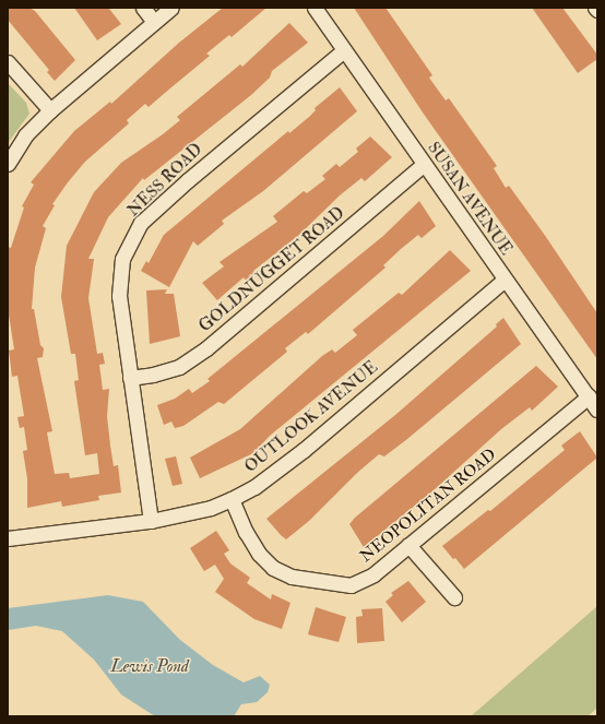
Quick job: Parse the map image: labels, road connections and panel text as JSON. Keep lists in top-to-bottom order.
{
  "streets": {
    "street": [
      "NESS ROAD",
      "SUSAN AVENUE",
      "GOLDNUGGET ROAD",
      "OUTLOOK AVENUE",
      "NEOPOLITAN ROAD"
    ]
  },
  "crossings": [
    ["NESS ROAD", "SUSAN AVENUE"],
    ["NESS ROAD", "GOLDNUGGET ROAD"],
    ["NESS ROAD", "OUTLOOK AVENUE"],
    ["SUSAN AVENUE", "GOLDNUGGET ROAD"],
    ["SUSAN AVENUE", "OUTLOOK AVENUE"],
    ["SUSAN AVENUE", "NEOPOLITAN ROAD"],
    ["OUTLOOK AVENUE", "NEOPOLITAN ROAD"]
  ],
  "water": ["Lewis Pond"]
}
